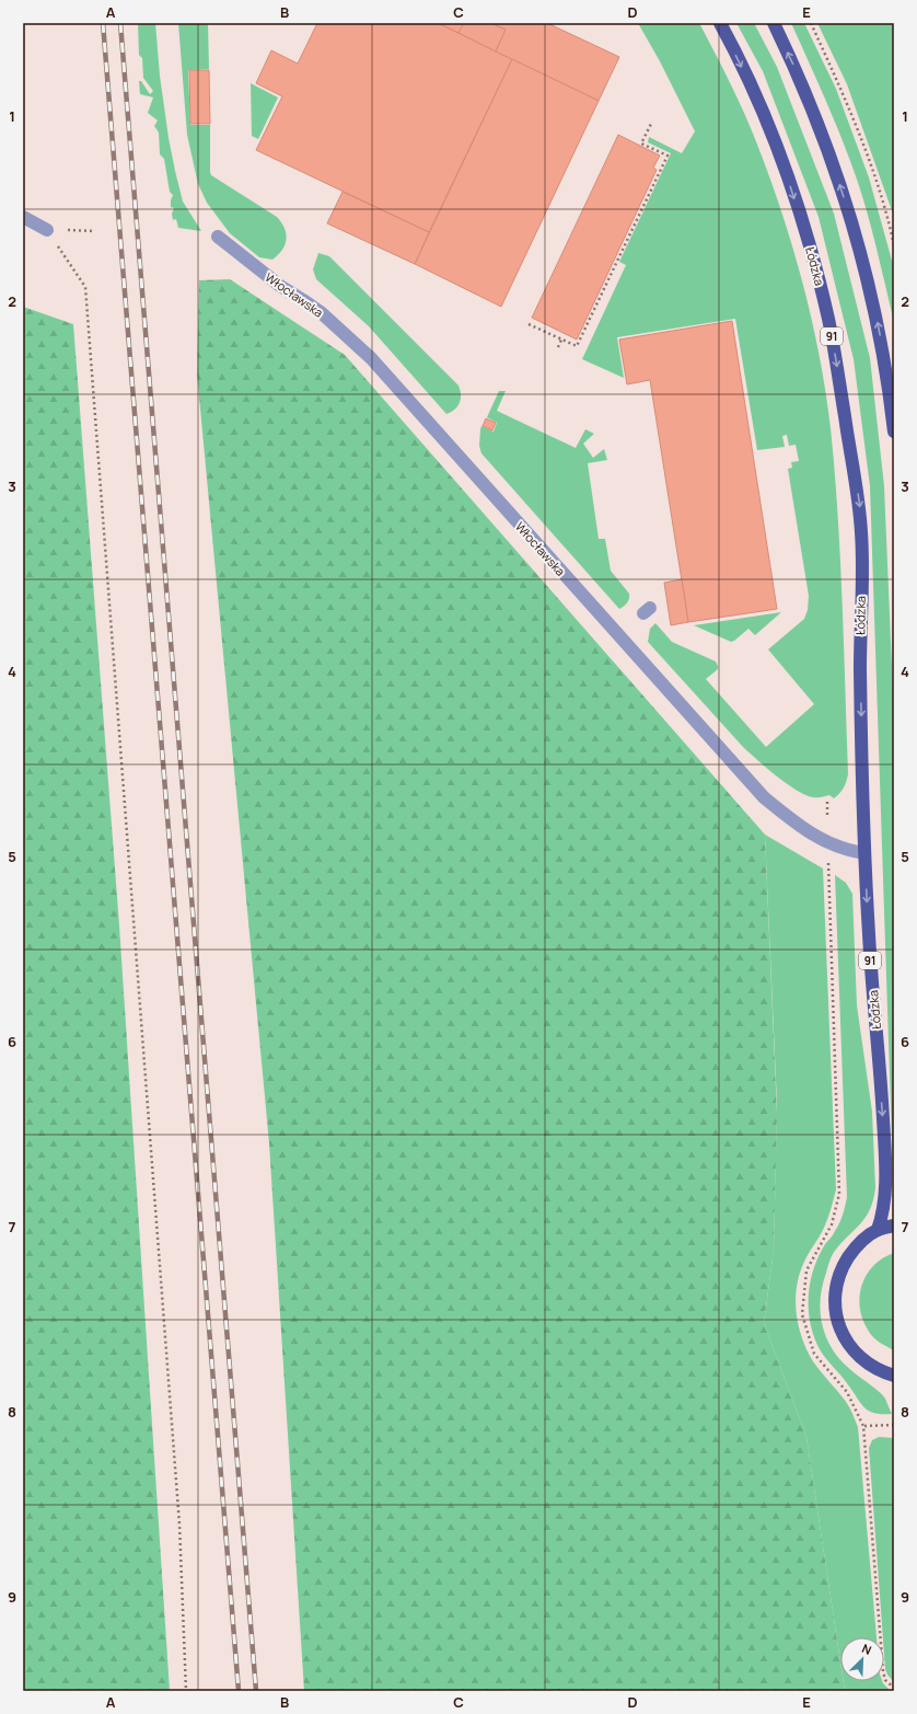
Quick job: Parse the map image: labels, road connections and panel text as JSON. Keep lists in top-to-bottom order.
{
  "streets": {
    "main road": ["Łódzka", "91"],
    "street": ["Włocławska"]
  },
  "crossings": [
    ["Łódzka", "Włocławska"]
  ],
  "north": "top right",
  "grid": {
    "columns": [
      "A",
      "B",
      "C",
      "D",
      "E"
    ],
    "rows": [
      "1",
      "2",
      "3",
      "4",
      "5",
      "6",
      "7",
      "8",
      "9"
    ]
  }
}
